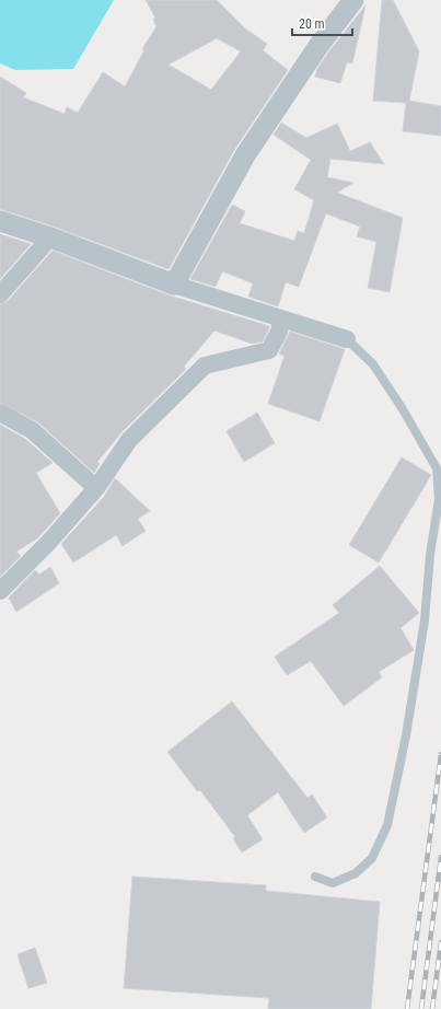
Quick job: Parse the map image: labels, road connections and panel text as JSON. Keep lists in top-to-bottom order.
{
  "scale_bar": "20 m"
}
